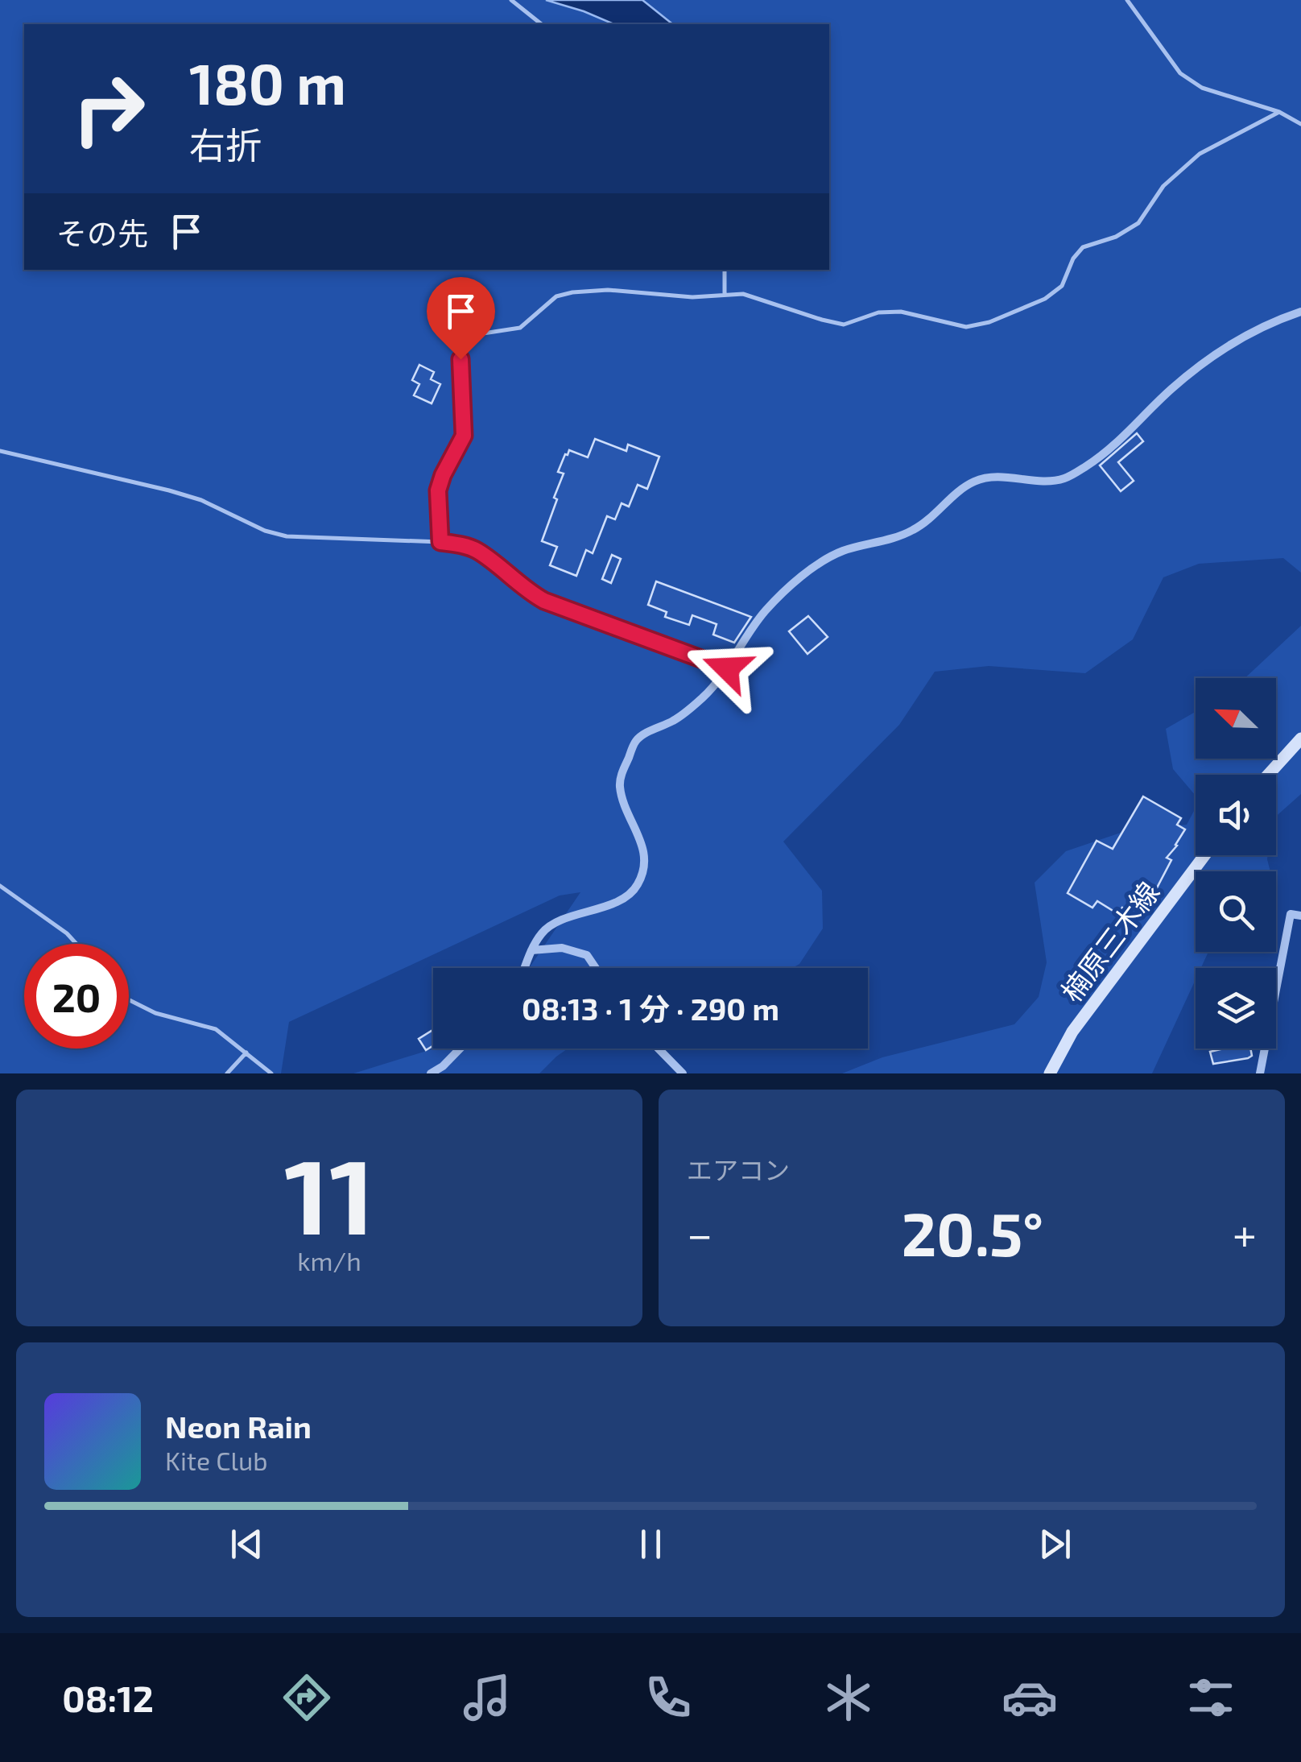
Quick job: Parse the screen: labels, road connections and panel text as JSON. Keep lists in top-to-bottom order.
{
  "streets": {
    "main road": ["楠原三木線"]
  },
  "north": "top left",
  "page": {
    "turn": ["180 m", "右折"],
    "then": "その先",
    "limit": "20",
    "trip": "08:13 · 1 分 · 290 m",
    "tile": [
      ["11", "km/h"],
      "エアコン"
    ],
    "heat": ["−", "20.5°", "+"],
    "song": ["Neon Rain", "Kite Club"],
    "tabs": "08:12"
  }
}
